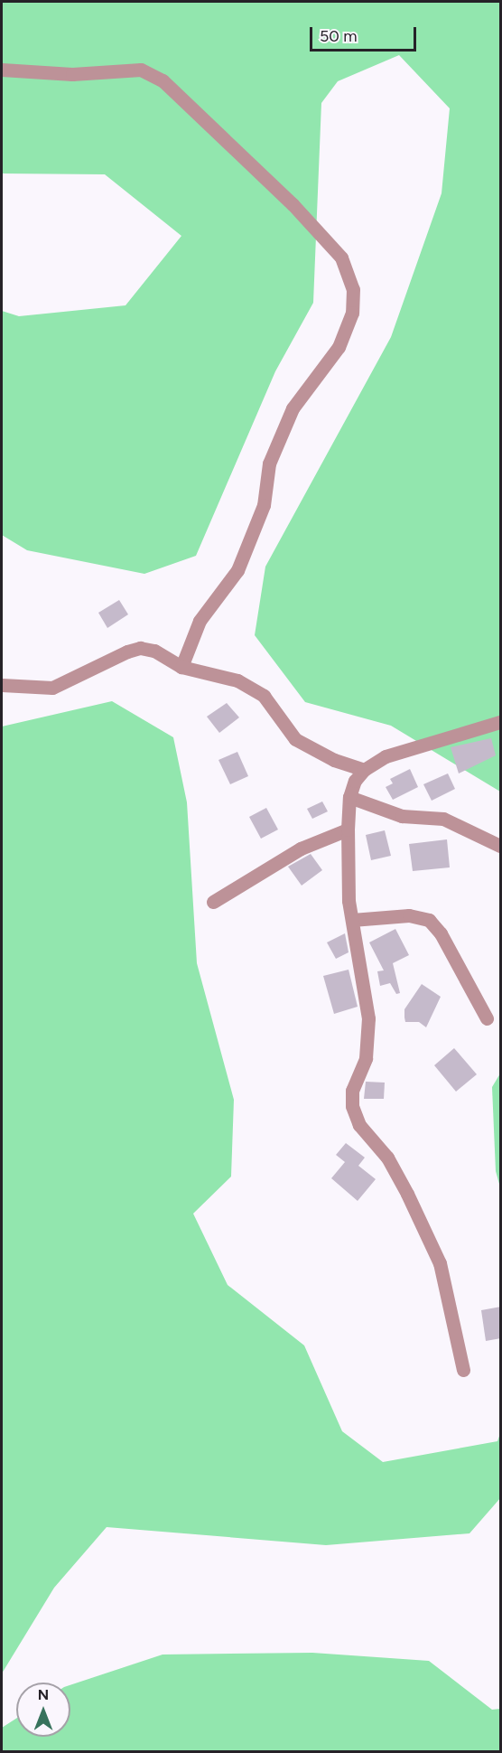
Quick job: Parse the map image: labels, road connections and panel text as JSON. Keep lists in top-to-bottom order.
{
  "scale_bar": "50 m",
  "north": "top"
}
